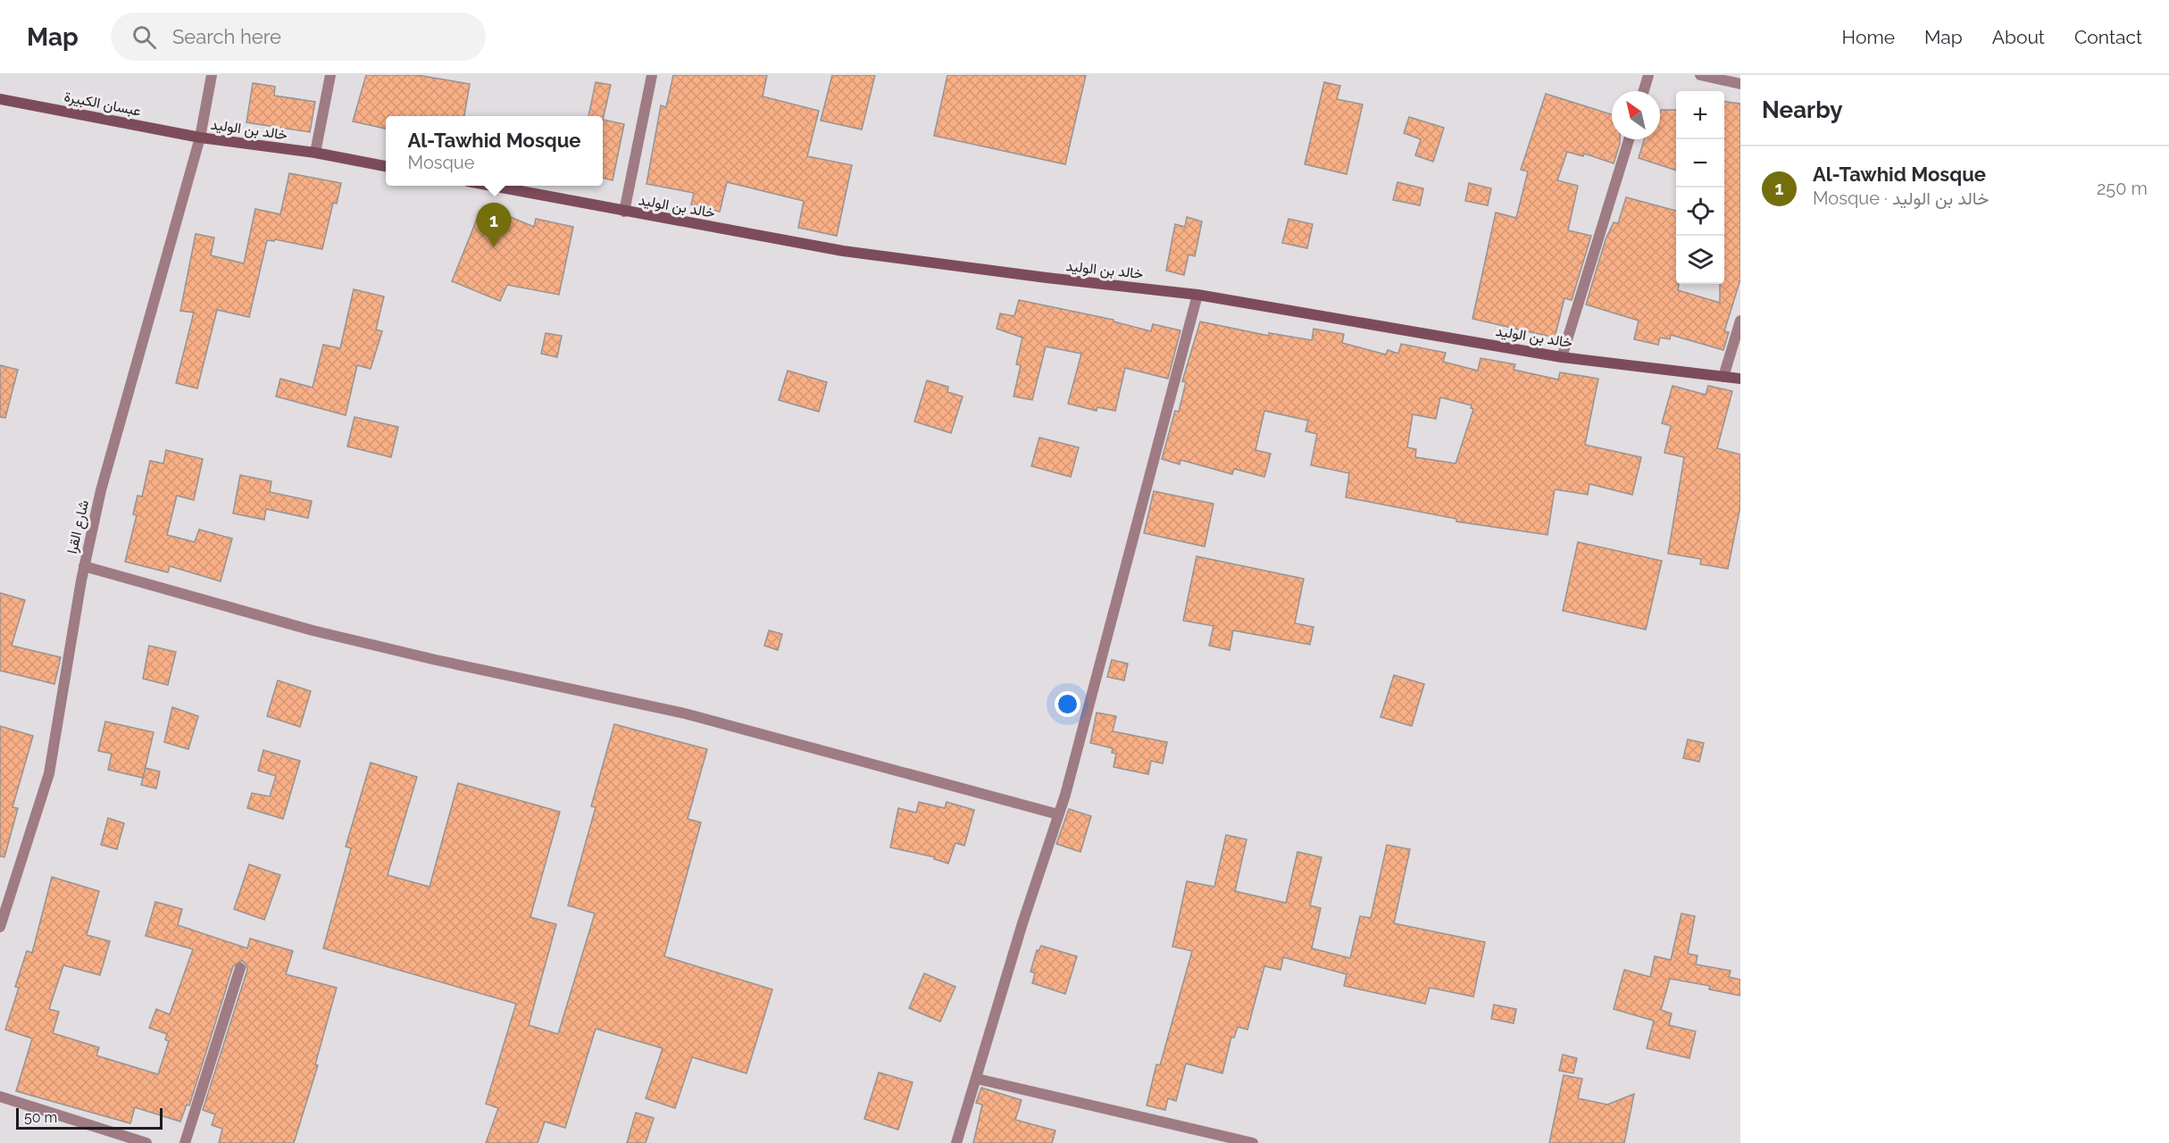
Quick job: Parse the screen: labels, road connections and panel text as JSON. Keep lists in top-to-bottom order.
{
  "streets": {
    "main road": ["عبسان الكبيرة", "خالد بن الوليد"],
    "street": ["شارع القرا"]
  },
  "crossings": [
    ["عبسان الكبيرة", "خالد بن الوليد"],
    ["عبسان الكبيرة", "شارع القرا"],
    ["خالد بن الوليد", "شارع القرا"]
  ],
  "scale_bar": "50 m",
  "north": "top left",
  "page": {
    "header": "Map",
    "search": "Search here",
    "nav": [
      "Home",
      "Map",
      "About",
      "Contact"
    ],
    "heading": "Nearby",
    "map_buttons": ["+", "−"],
    "popup": ["Al-Tawhid Mosque", "Mosque"],
    "list": [
      {
        "mark": "1",
        "name": "Al-Tawhid Mosque",
        "note": "Mosque · خالد بن الوليد",
        "value": "250 m"
      }
    ],
    "pins": "1",
    "scale": "50 m"
  }
}
